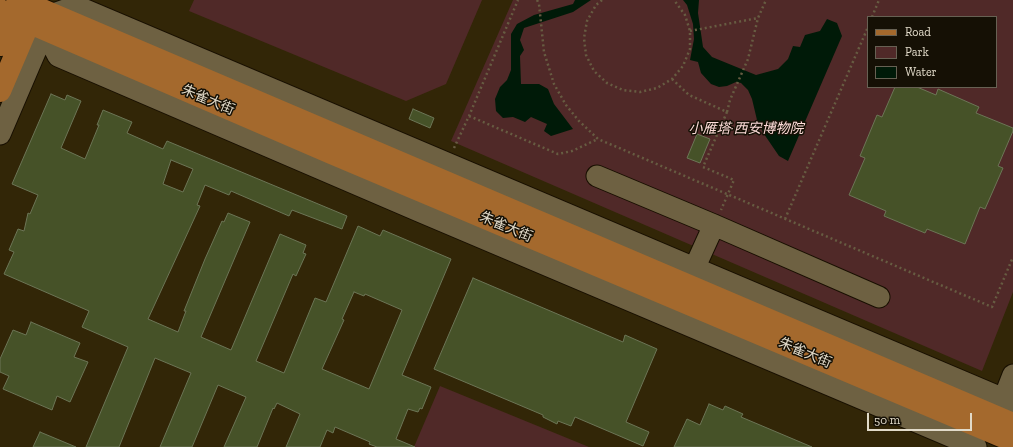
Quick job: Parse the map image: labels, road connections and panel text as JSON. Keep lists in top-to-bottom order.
{
  "streets": {
    "main road": ["朱雀大街"]
  },
  "parks": ["小雁塔·西安博物院"],
  "legend": ["Road", "Park", "Water"],
  "scale_bar": "50 m"
}
